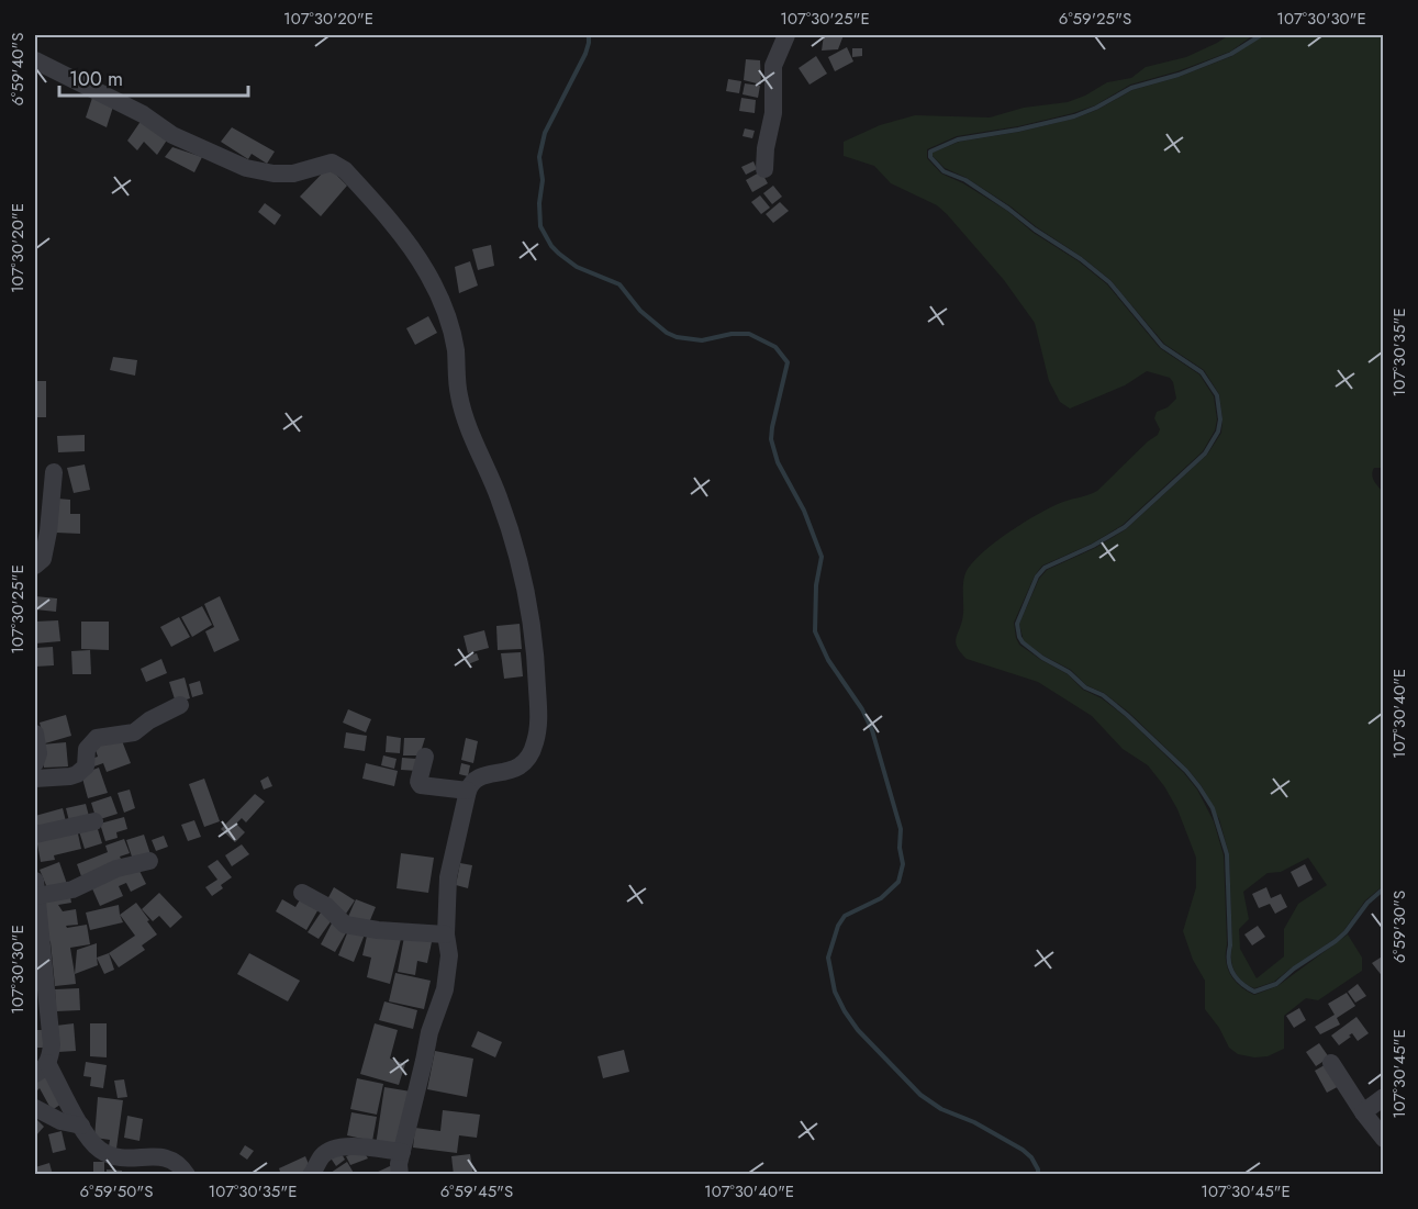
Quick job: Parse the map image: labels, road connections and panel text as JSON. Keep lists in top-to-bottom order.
{
  "scale_bar": "100 m",
  "coordinates": [
    "107°30'20\"E",
    "107°30'25\"E",
    "6°59'25\"S",
    "107°30'30\"E",
    "6°59'40\"S",
    "107°30'35\"E",
    "107°30'40\"E",
    "6°59'30\"S",
    "107°30'45\"E",
    "6°59'50\"S",
    "6°59'45\"S"
  ]
}
